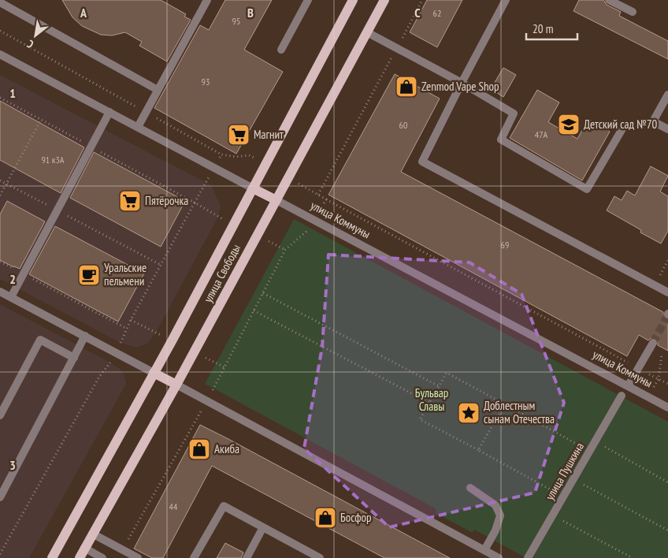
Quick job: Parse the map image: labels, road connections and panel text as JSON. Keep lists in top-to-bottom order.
{
  "streets": {
    "main road": ["улица Коммуны", "улица Свободы"],
    "street": ["улица Пушкина"]
  },
  "crossings": [
    ["улица Коммуны", "улица Свободы"]
  ],
  "parks": ["Бульвар Славы"],
  "places": {
    "shop": ["Zenmod Vape Shop", "Акиба", "Босфор"],
    "school or university": ["Детский сад №70"],
    "supermarket": ["Магнит", "Пятёрочка"],
    "cafe": ["Уральские пельмени"],
    "place": ["Доблестным сынам Отечества"]
  },
  "house_numbers": [
    "62",
    "95",
    "93",
    "60",
    "47А",
    "91 к3А",
    "69",
    "44"
  ],
  "scale_bar": "20 m",
  "north": "bottom left",
  "grid": {
    "columns": ["A", "B", "C"],
    "rows": ["1", "2", "3"]
  }
}
